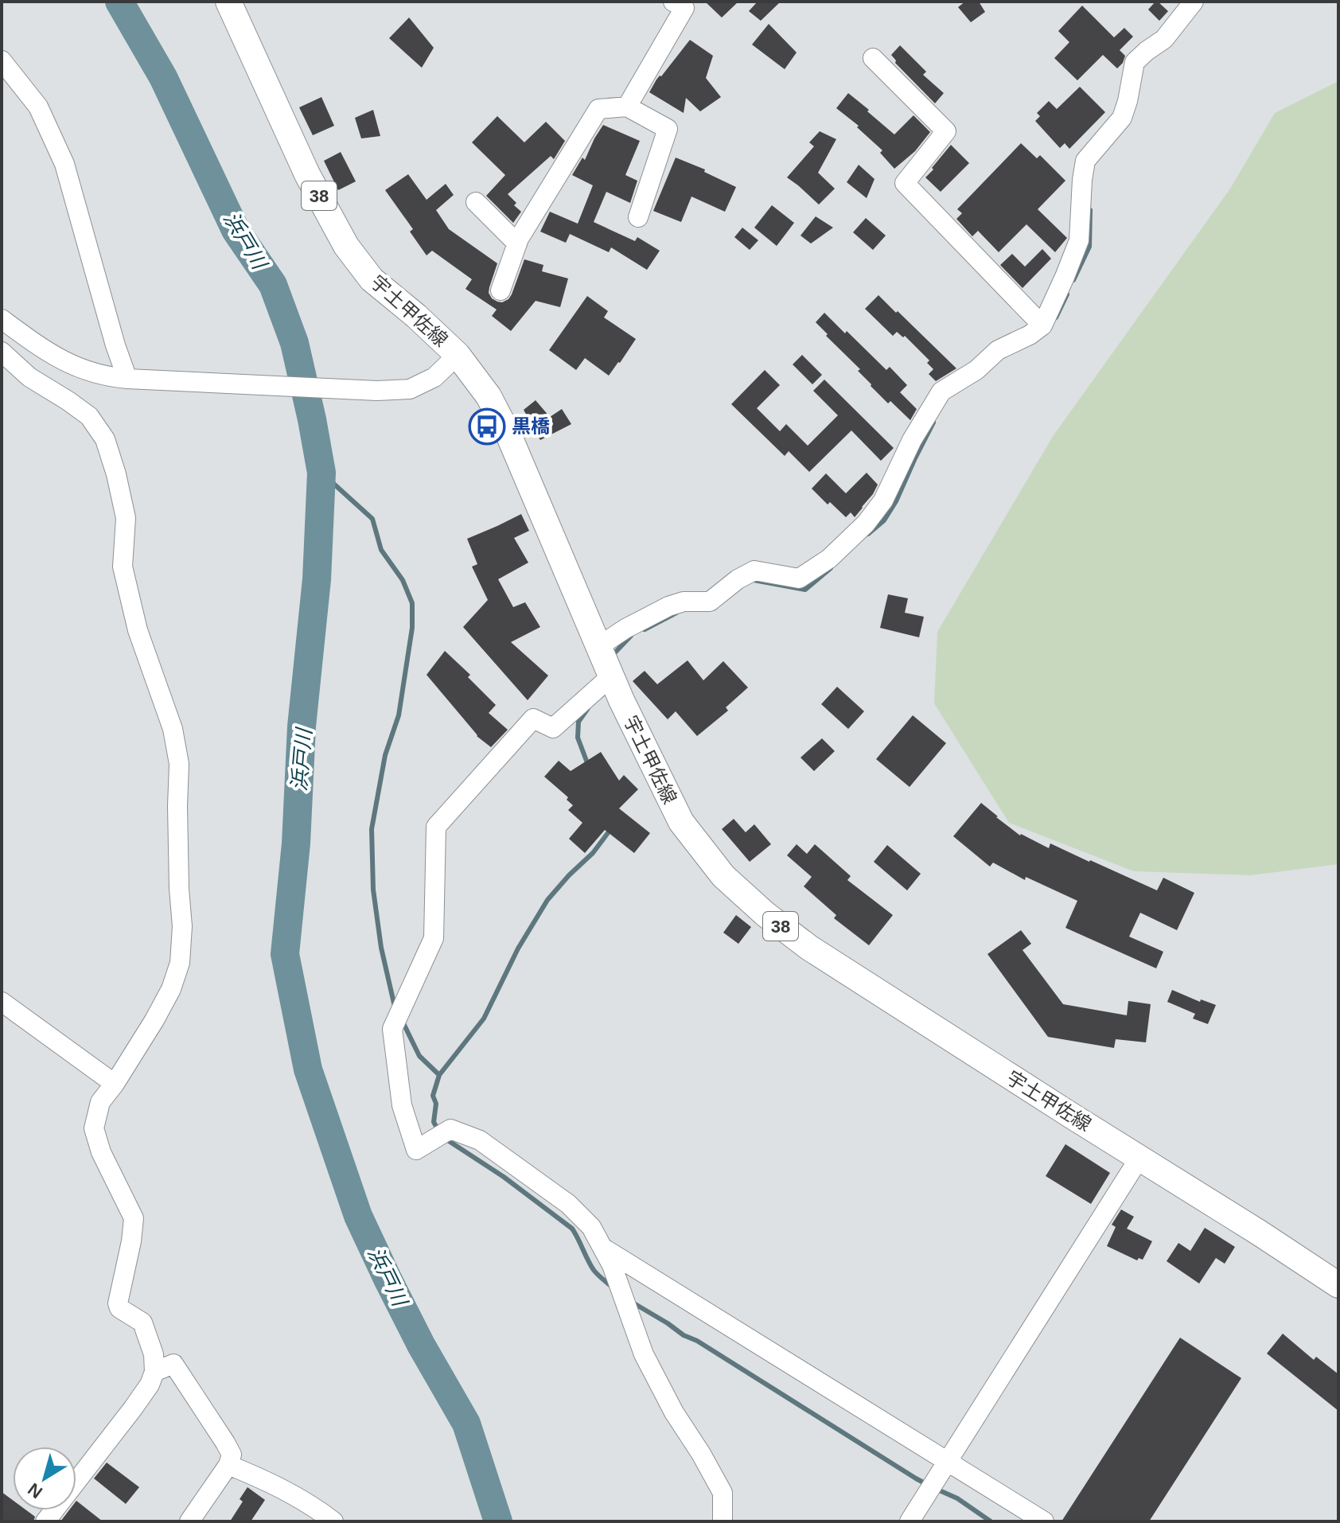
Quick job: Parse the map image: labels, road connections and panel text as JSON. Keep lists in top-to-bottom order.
{
  "streets": {
    "main road": ["38", "宇土甲佐線"]
  },
  "water": ["浜戸川"],
  "places": {
    "bus stop": ["黒橋"]
  },
  "north": "bottom left"
}
